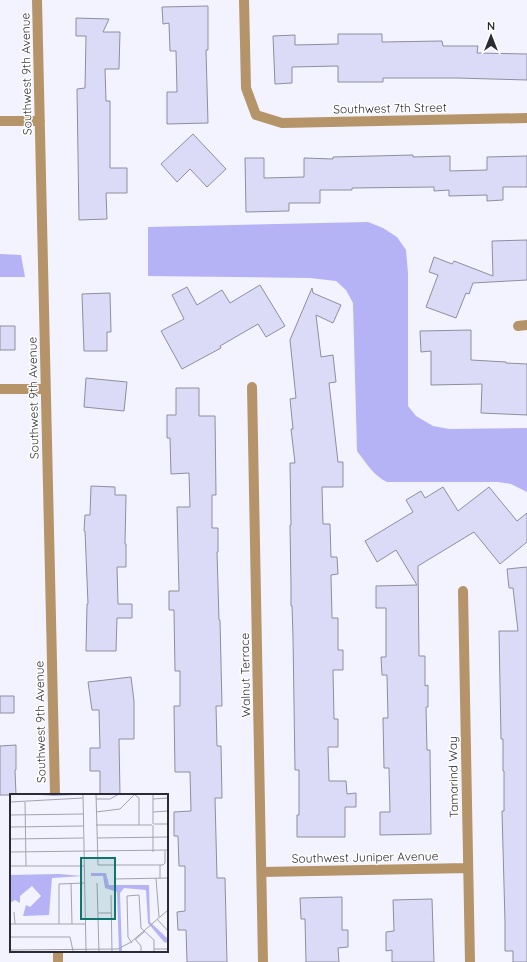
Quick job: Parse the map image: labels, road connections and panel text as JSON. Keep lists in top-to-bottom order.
{
  "streets": {
    "street": [
      "Southwest 9th Avenue",
      "Southwest 7th Street",
      "Walnut Terrace",
      "Tamarind Way",
      "Southwest Juniper Avenue"
    ]
  },
  "crossings": [
    ["Walnut Terrace", "Southwest Juniper Avenue"],
    ["Tamarind Way", "Southwest Juniper Avenue"]
  ],
  "north": "top"
}
